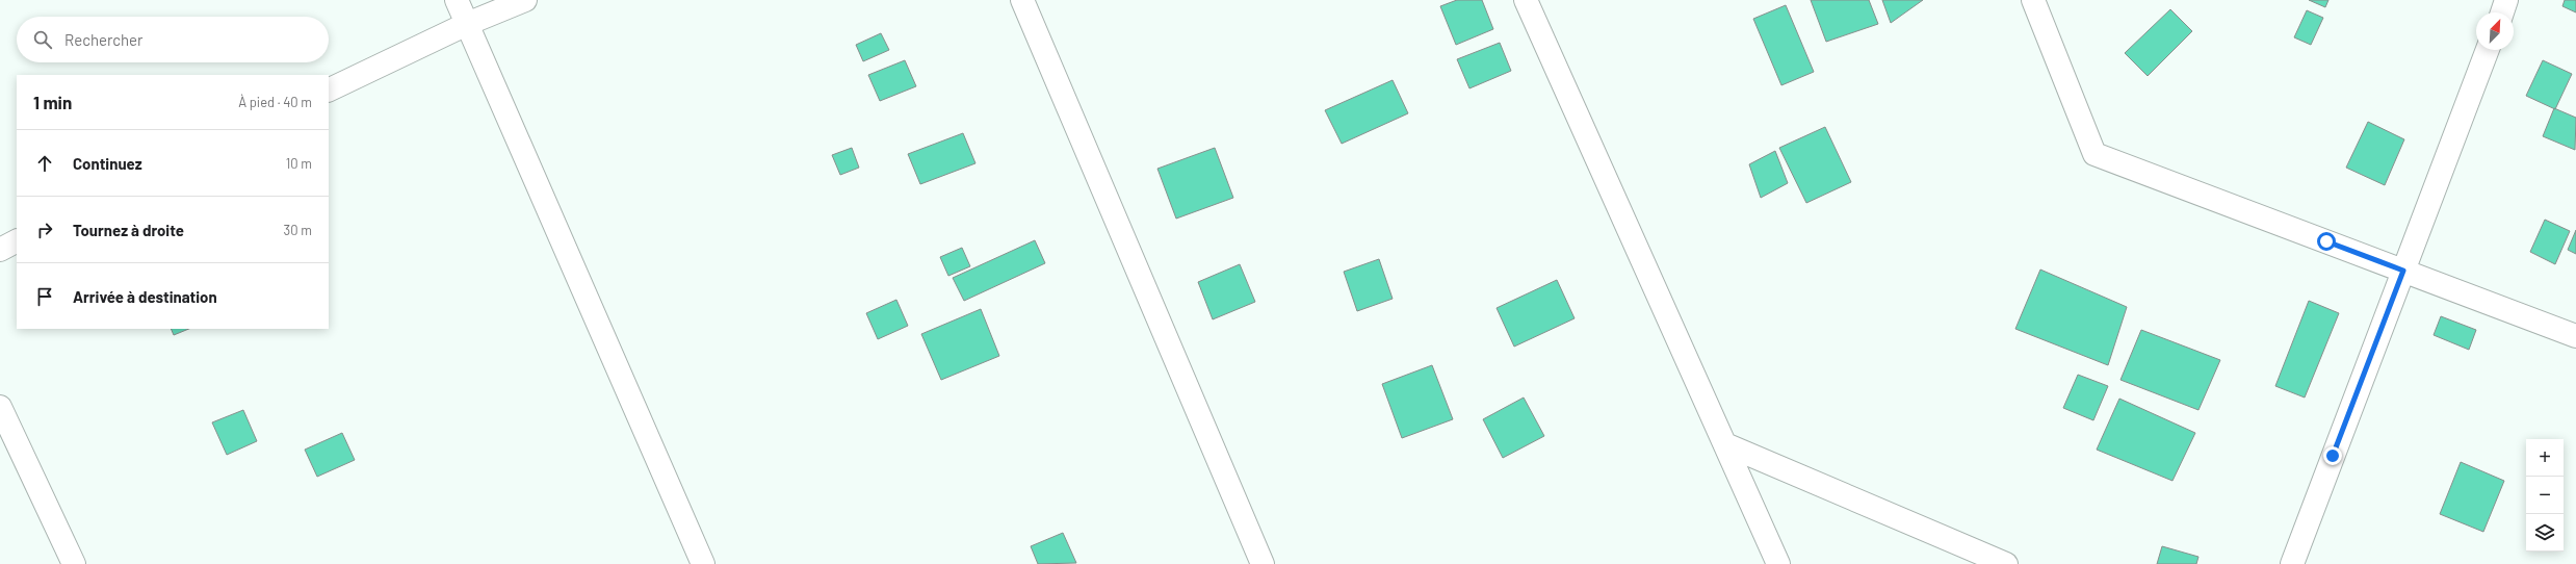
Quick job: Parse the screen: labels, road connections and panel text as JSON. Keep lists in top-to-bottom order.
{
  "north": "top right",
  "page": {
    "search": "Rechercher",
    "heading": ["1 min", "À pied · 40 m"],
    "list": [
      ["Continuez", "10 m"],
      ["Tournez à droite", "30 m"],
      "Arrivée à destination"
    ],
    "map_buttons": ["+", "−"]
  }
}
